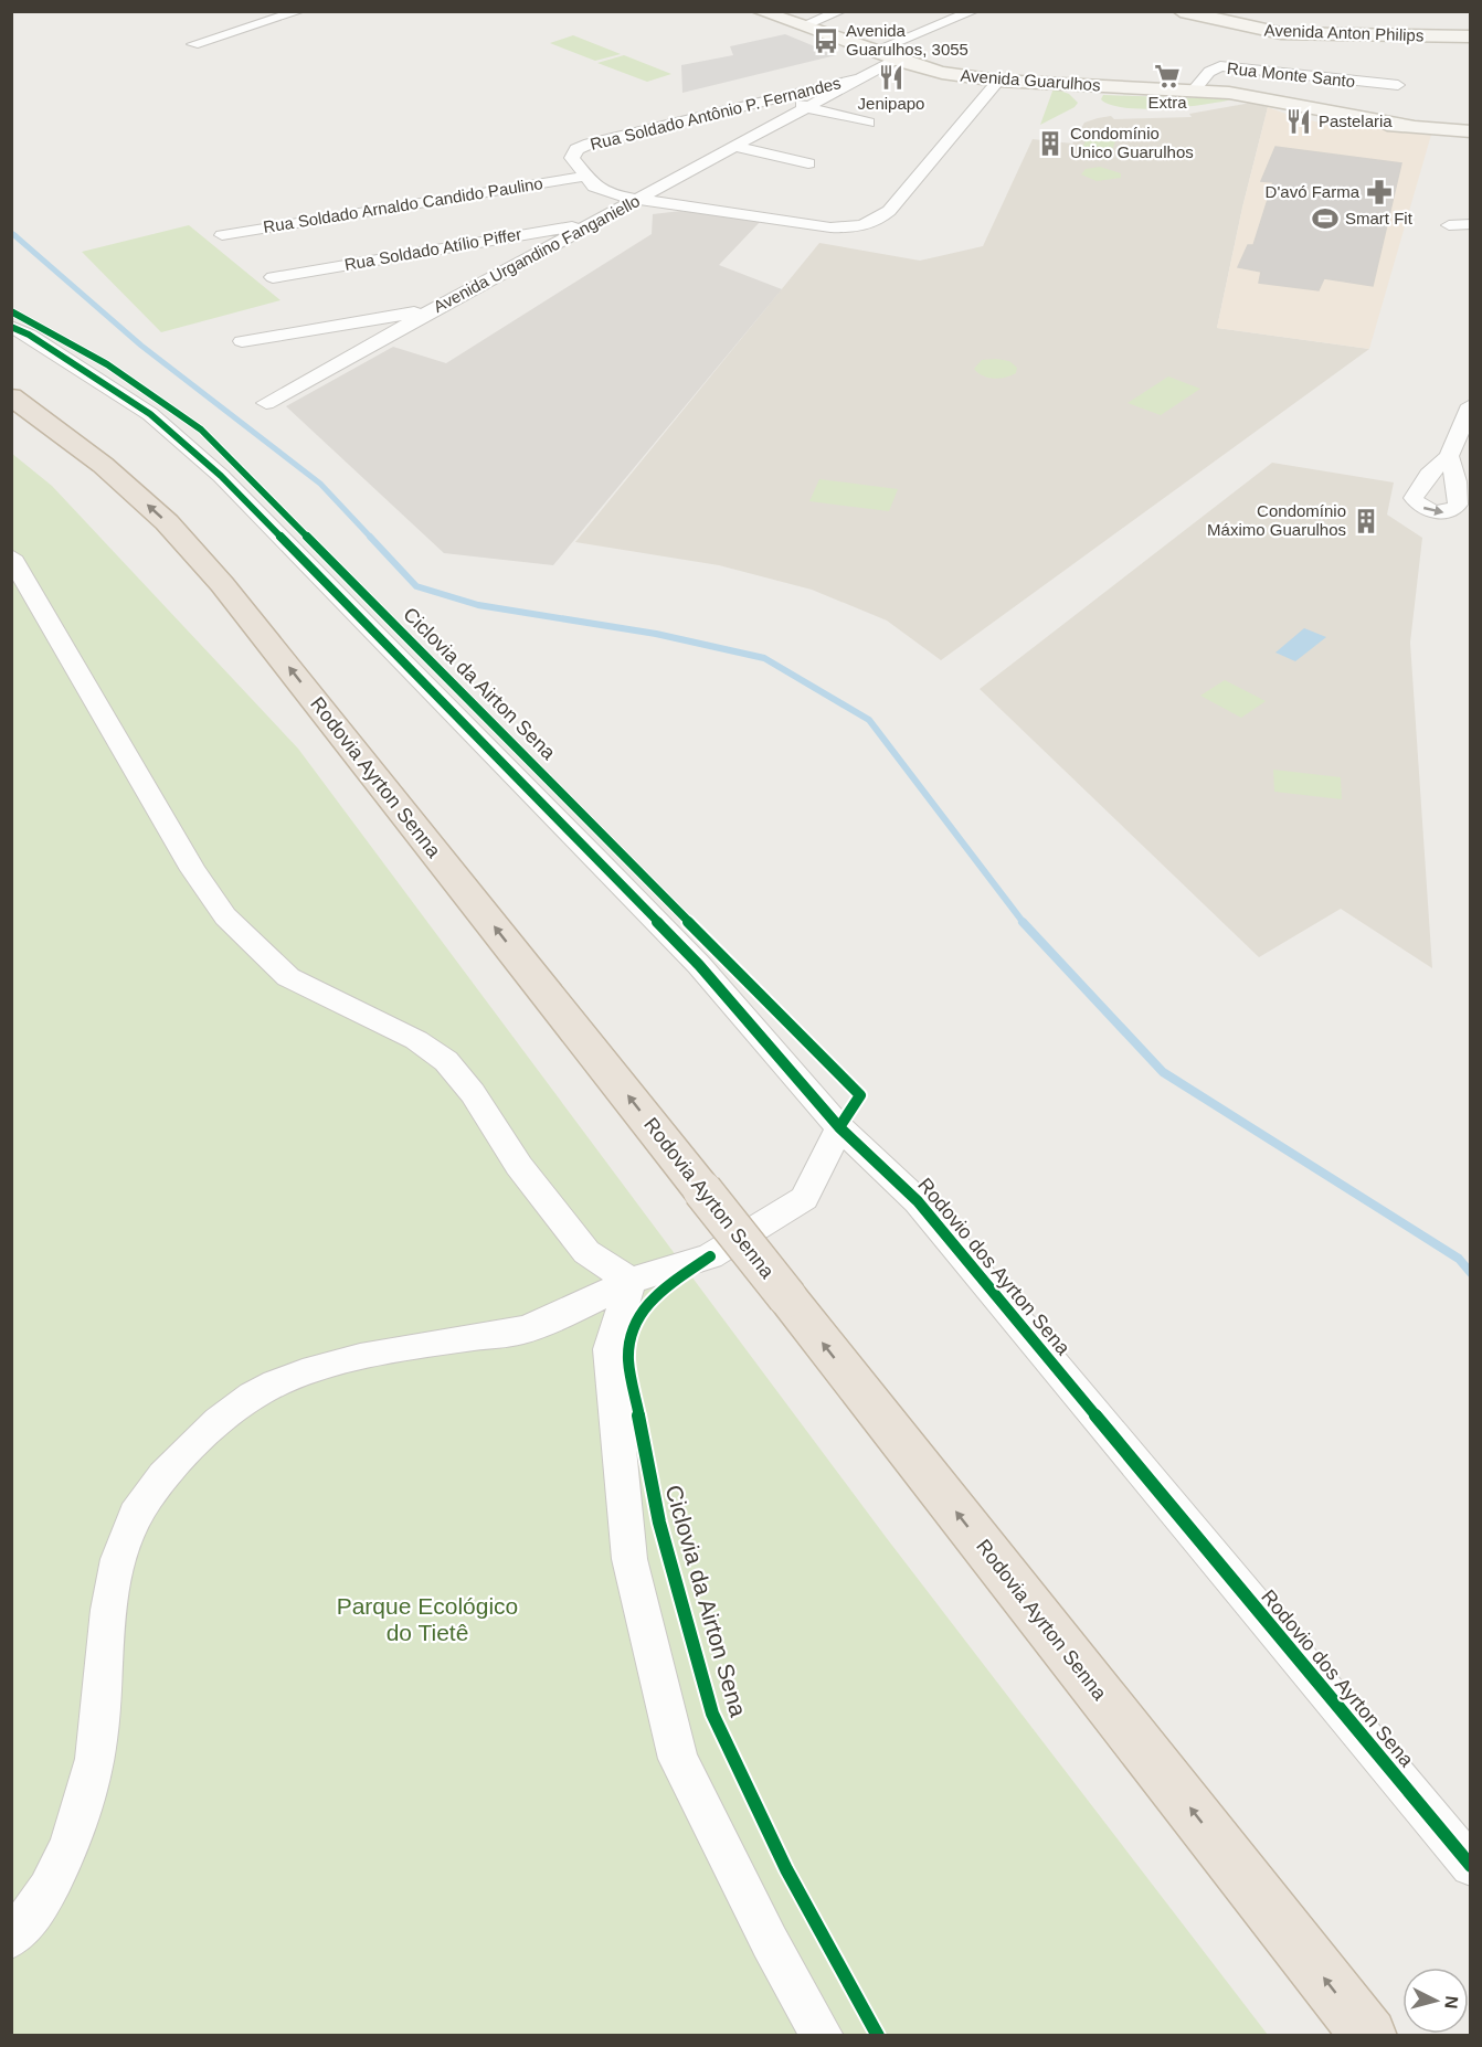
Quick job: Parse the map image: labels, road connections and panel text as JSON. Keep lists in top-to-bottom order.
{
  "streets": {
    "highway": ["Rodovia Ayrton Senna"],
    "main road": ["Avenida Anton Philips", "Avenida Guarulhos"],
    "street": [
      "Rua Monte Santo",
      "Rua Soldado Antônio P. Fernandes",
      "Rua Soldado Arnaldo Candido Paulino",
      "Rua Soldado Atílio Piffer",
      "Avenida Urgandino Fanganiello",
      "Rodovio dos Ayrton Sena"
    ],
    "cycle path": ["Ciclovia da Airton Sena"]
  },
  "crossings": [
    ["Rua Monte Santo", "Avenida Guarulhos"],
    ["Avenida Guarulhos", "Rua Soldado Antônio P. Fernandes"],
    ["Avenida Guarulhos", "Avenida Urgandino Fanganiello"],
    ["Rua Soldado Antônio P. Fernandes", "Rua Soldado Arnaldo Candido Paulino"],
    ["Rua Soldado Antônio P. Fernandes", "Avenida Urgandino Fanganiello"],
    ["Rua Soldado Atílio Piffer", "Avenida Urgandino Fanganiello"]
  ],
  "one_way": ["Rodovia Ayrton Senna"],
  "parks": ["Parque Ecológico do Tietê"],
  "places": {
    "bus stop": ["Avenida Guarulhos, 3055"],
    "supermarket": ["Extra"],
    "restaurant": ["Jenipapo", "Pastelaria"],
    "building": ["Condomínio Unico Guarulhos", "Condomínio Máximo Guarulhos"],
    "pharmacy": ["D'avó Farma"],
    "sports": ["Smart Fit"]
  },
  "north": "right"
}
